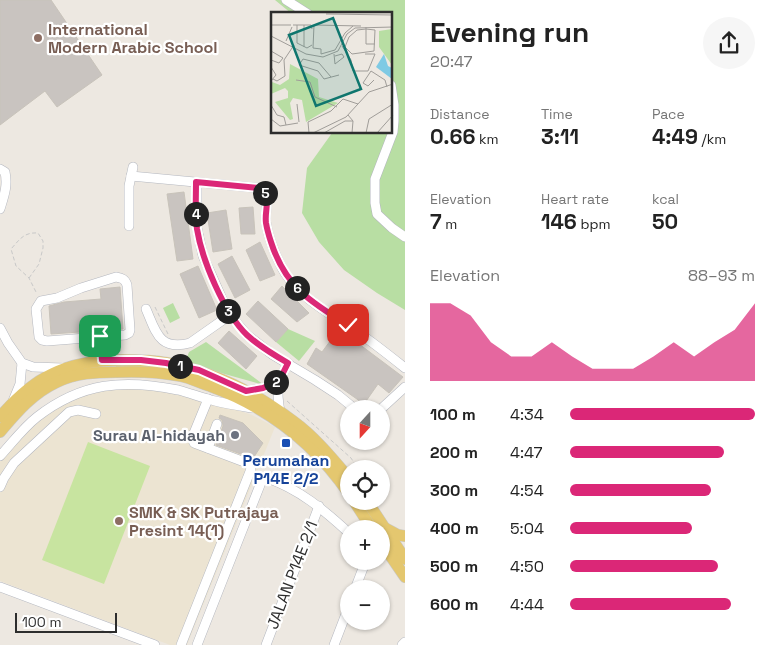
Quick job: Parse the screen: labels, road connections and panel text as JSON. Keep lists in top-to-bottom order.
{
  "streets": {
    "street": ["JALAN P14E 2/1"]
  },
  "places": {
    "other": ["International Modern Arabic School", "Surau Al-hidayah", "SMK & SK Putrajaya Presint 14(1)"],
    "transit": ["Perumahan P14E 2/2"]
  },
  "scale_bar": "100 m",
  "north": "bottom",
  "page": {
    "heading": ["Evening run", "20:47"],
    "stats": [
      ["Distance", "0.66 km"],
      ["Time", "3:11"],
      ["Pace", "4:49 /km"],
      ["Elevation", "7 m"],
      ["Heart rate", "146 bpm"],
      ["kcal", "50"]
    ],
    "pins": [
      "5",
      "4",
      "6",
      "3",
      "1",
      "2"
    ],
    "chart": ["Elevation", "88–93 m"],
    "list": [
      {
        "name": "100 m",
        "note": "4:34"
      },
      {
        "name": "200 m",
        "note": "4:47"
      },
      {
        "name": "300 m",
        "note": "4:54"
      },
      {
        "name": "400 m",
        "note": "5:04"
      },
      {
        "name": "500 m",
        "note": "4:50"
      },
      {
        "name": "600 m",
        "note": "4:44"
      }
    ],
    "map_buttons": ["+", "−"],
    "scale": "100 m"
  }
}
